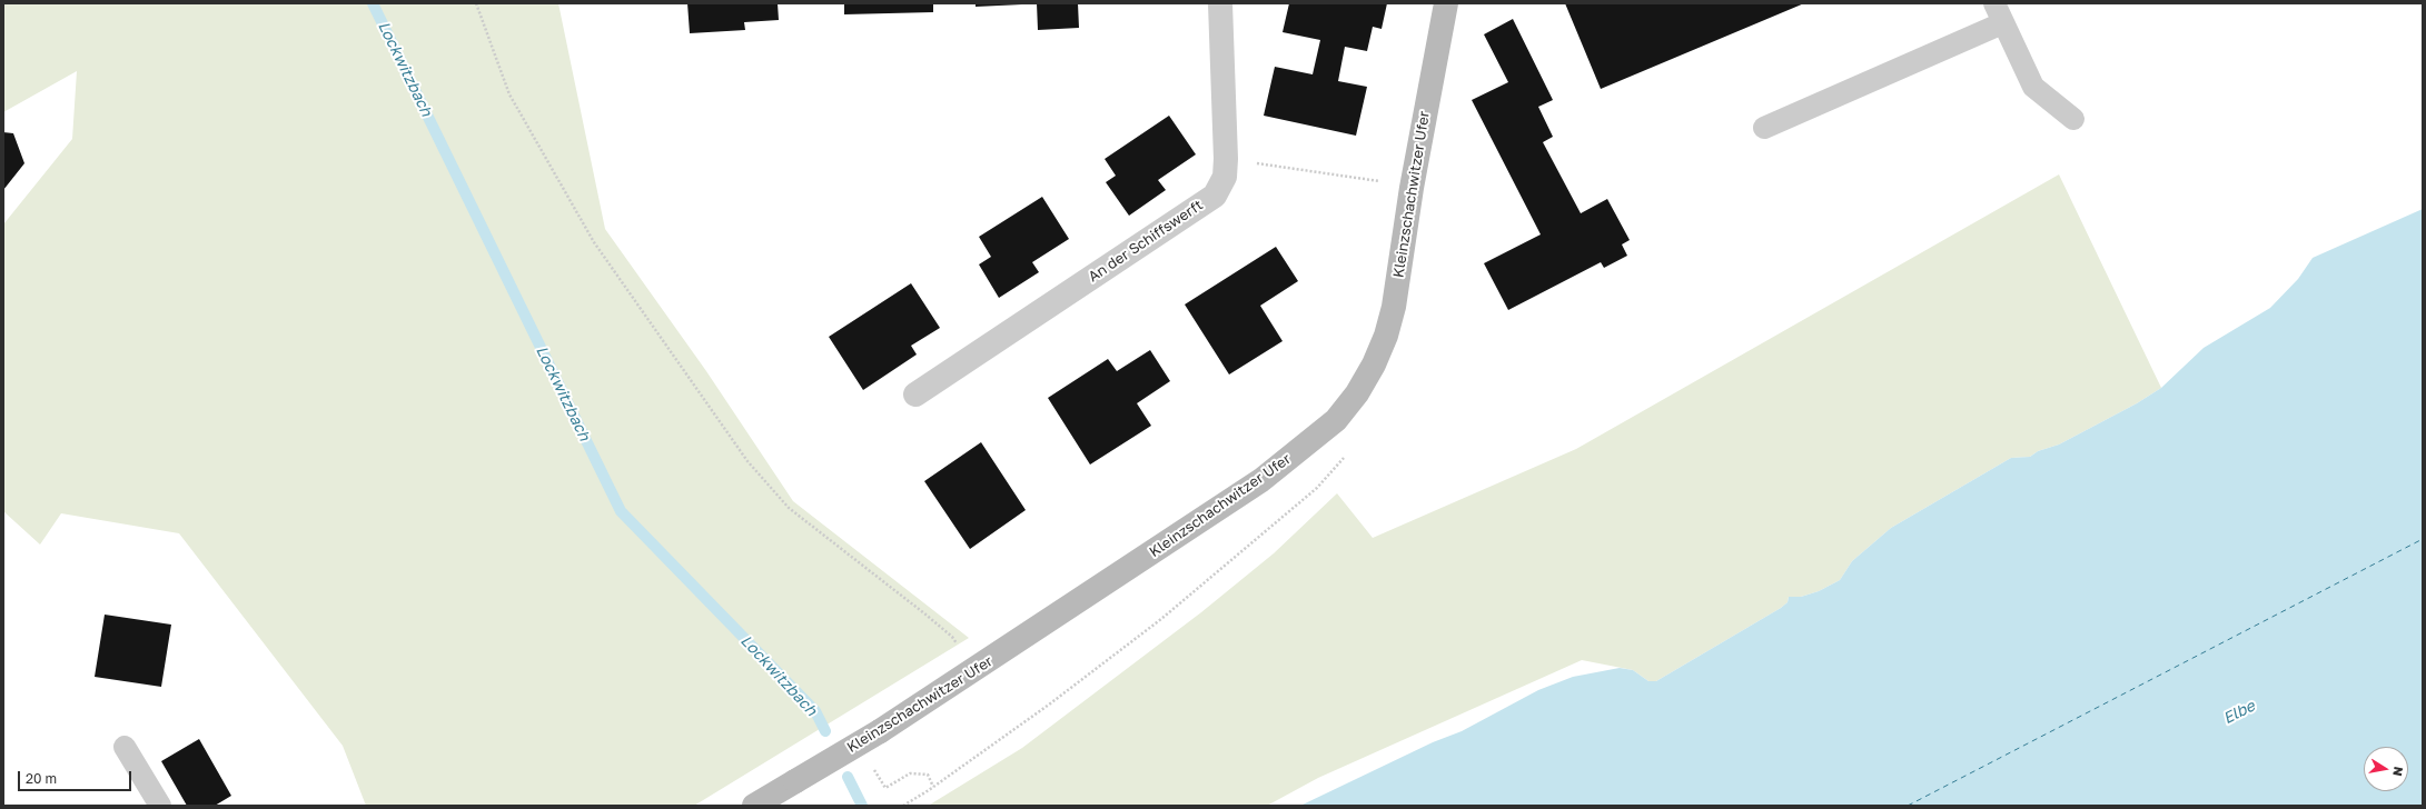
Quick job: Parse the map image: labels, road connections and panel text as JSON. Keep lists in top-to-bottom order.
{
  "streets": {
    "street": ["Kleinzschachwitzer Ufer", "An der Schiffswerft"]
  },
  "water": ["Lockwitzbach", "Elbe"],
  "scale_bar": "20 m",
  "north": "right"
}
